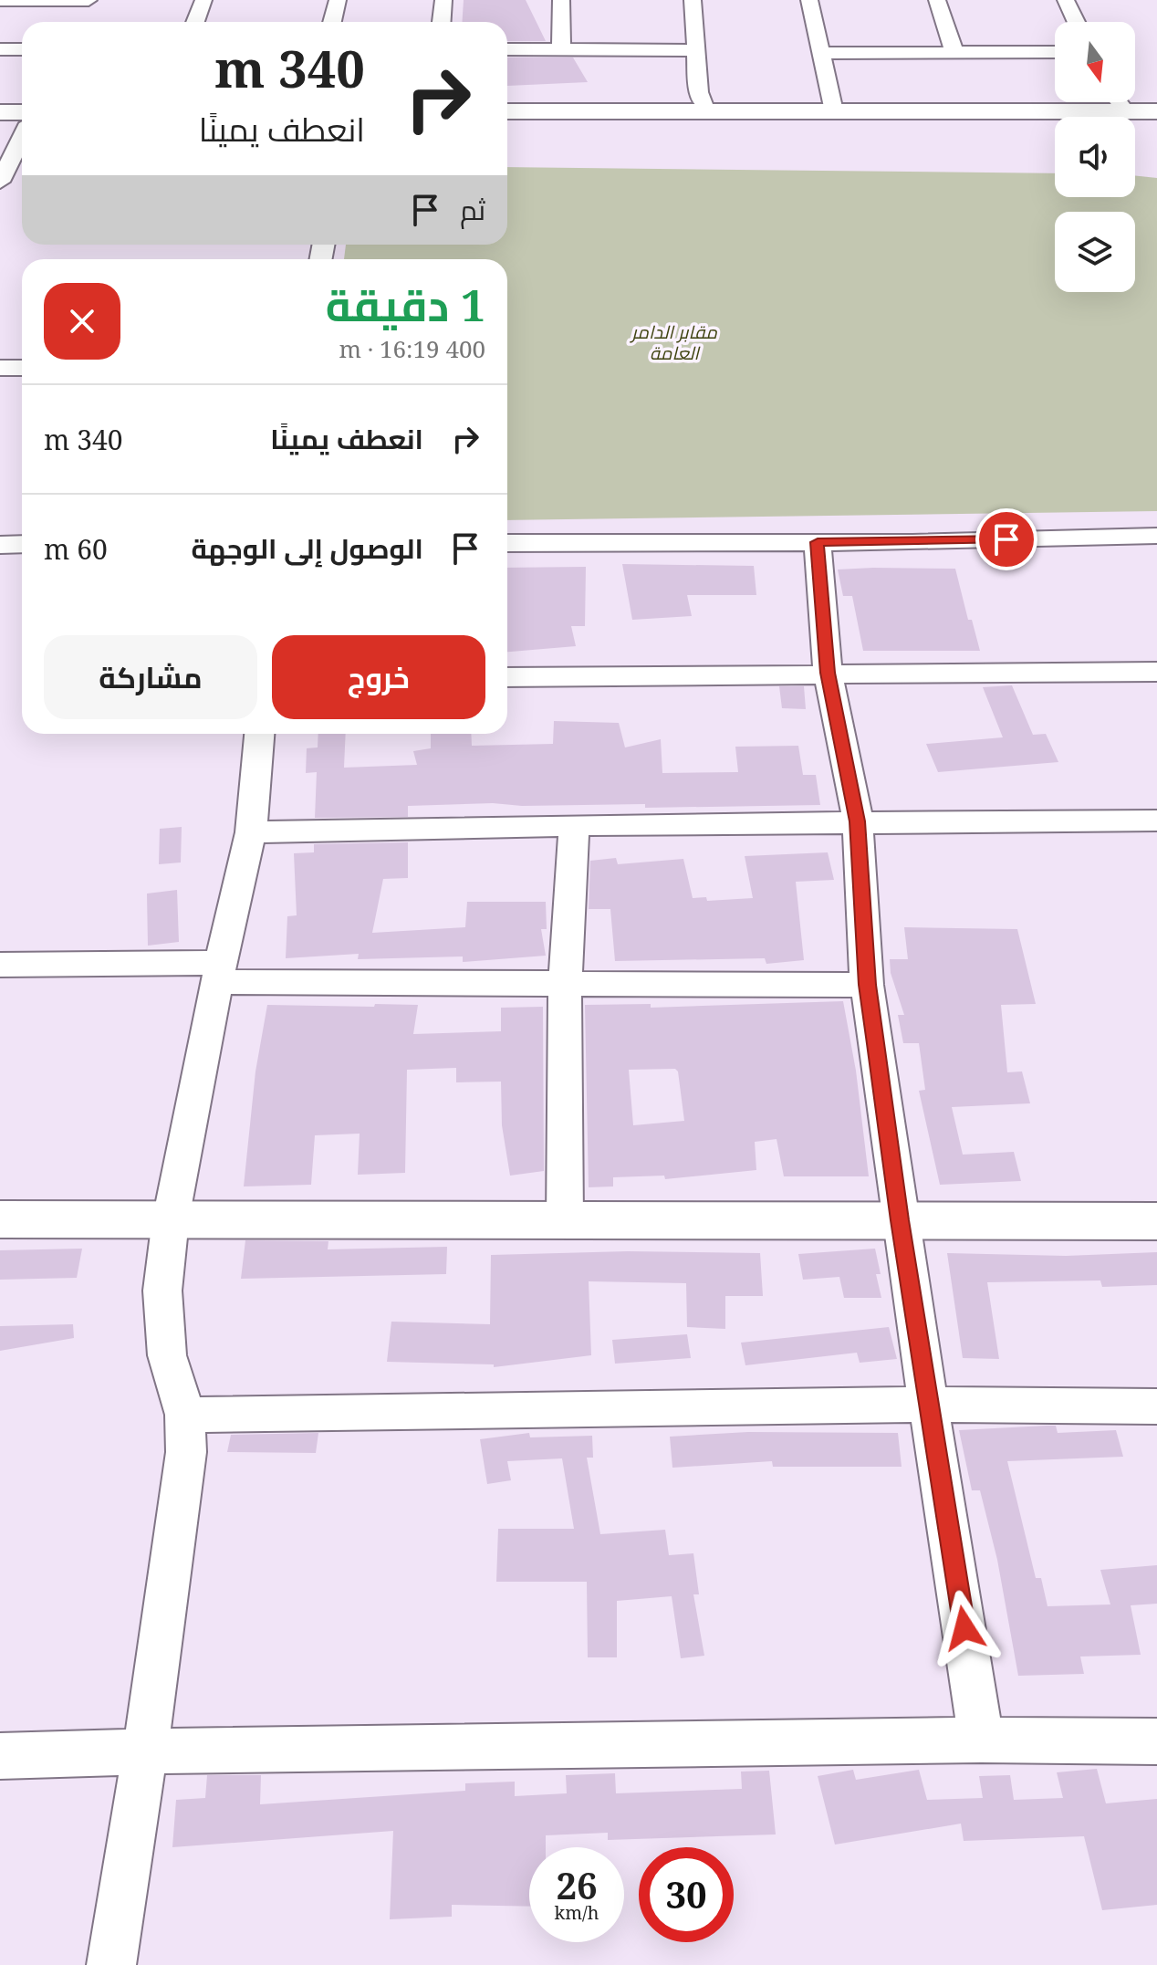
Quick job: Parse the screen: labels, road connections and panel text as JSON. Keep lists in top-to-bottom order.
{
  "parks": ["مقابر الدامر العامة"],
  "north": "bottom",
  "page": {
    "turn": ["340 m", "انعطف يمينًا"],
    "then": "ثم",
    "heading": ["1 دقيقة", "400 m · 16:19"],
    "list": [
      {
        "name": "انعطف يمينًا",
        "value": "340 m"
      },
      {
        "name": "الوصول إلى الوجهة",
        "value": "60 m"
      }
    ],
    "buttons": ["خروج", "مشاركة"],
    "speed": "26 km/h",
    "limit": "30"
  }
}
